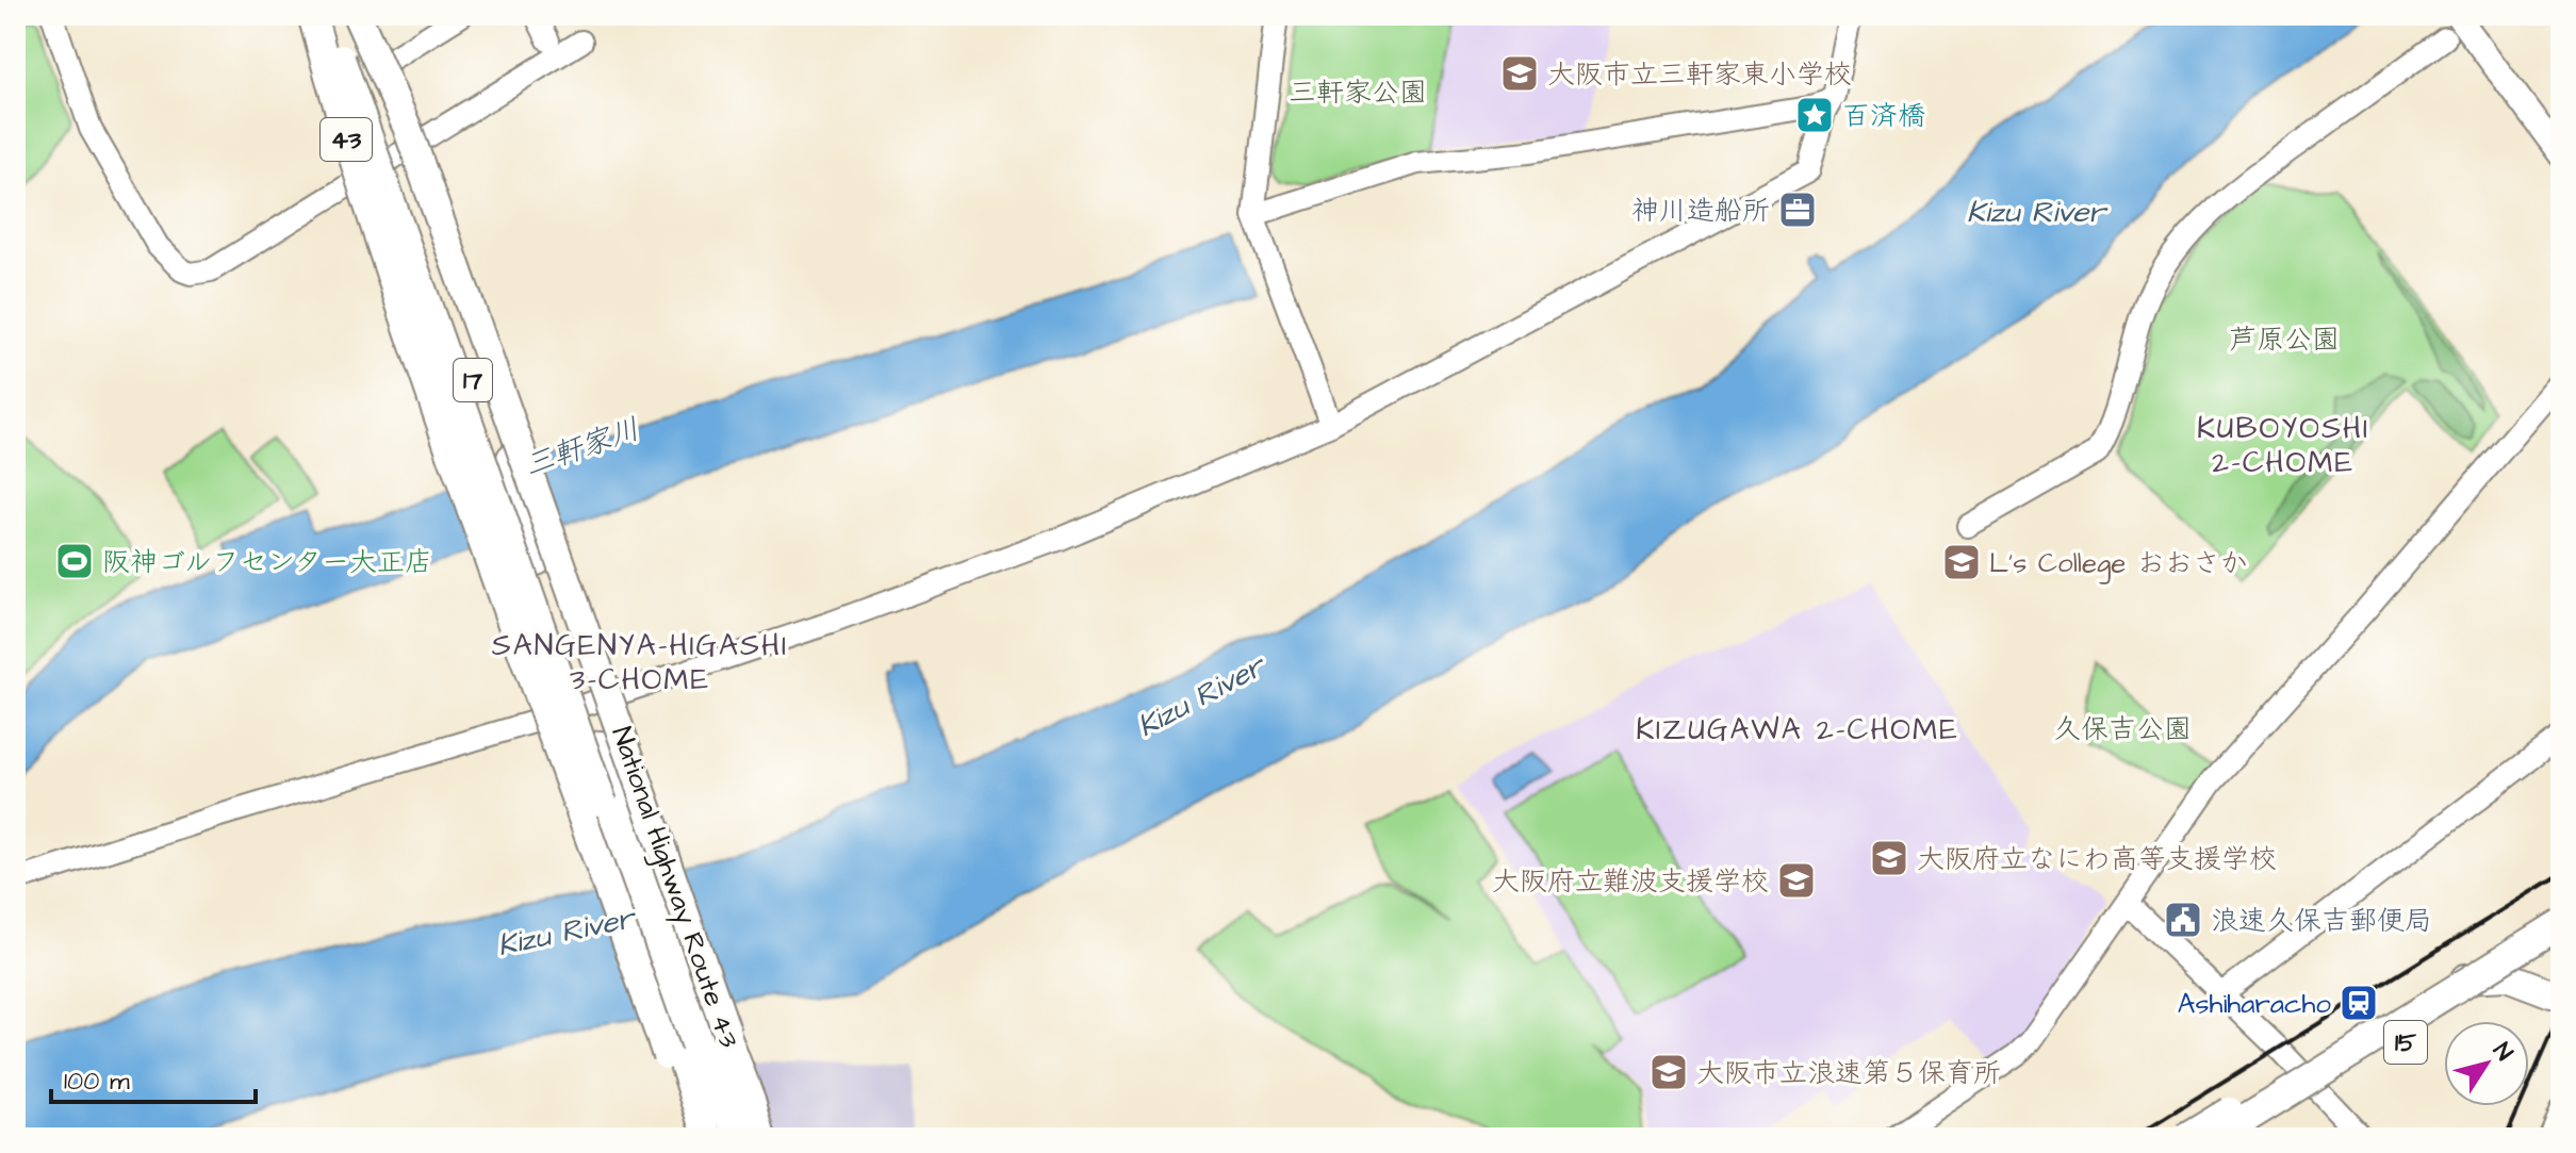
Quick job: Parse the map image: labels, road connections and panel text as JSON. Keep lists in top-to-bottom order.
{
  "streets": {
    "highway": [
      "43",
      "17",
      "National Highway Route 43",
      "15"
    ]
  },
  "districts": ["KUBOYOSHI 2-CHOME", "SANGENYA-HIGASHI 3-CHOME", "KIZUGAWA 2-CHOME"],
  "water": ["Kizu River", "三軒家川"],
  "parks": ["三軒家公園", "芦原公園", "久保吉公園"],
  "places": {
    "school or university": [
      "大阪市立三軒家東小学校",
      "L’s College おおさか",
      "大阪府立なにわ高等支援学校",
      "大阪府立難波支援学校",
      "大阪市立浪速第５保育所"
    ],
    "place": ["百済橋"],
    "office": ["神川造船所"],
    "sports": ["阪神ゴルフセンター大正店"],
    "public building": ["浪速久保吉郵便局"],
    "station": ["Ashiharacho"]
  },
  "scale_bar": "100 m",
  "north": "top right"
}
